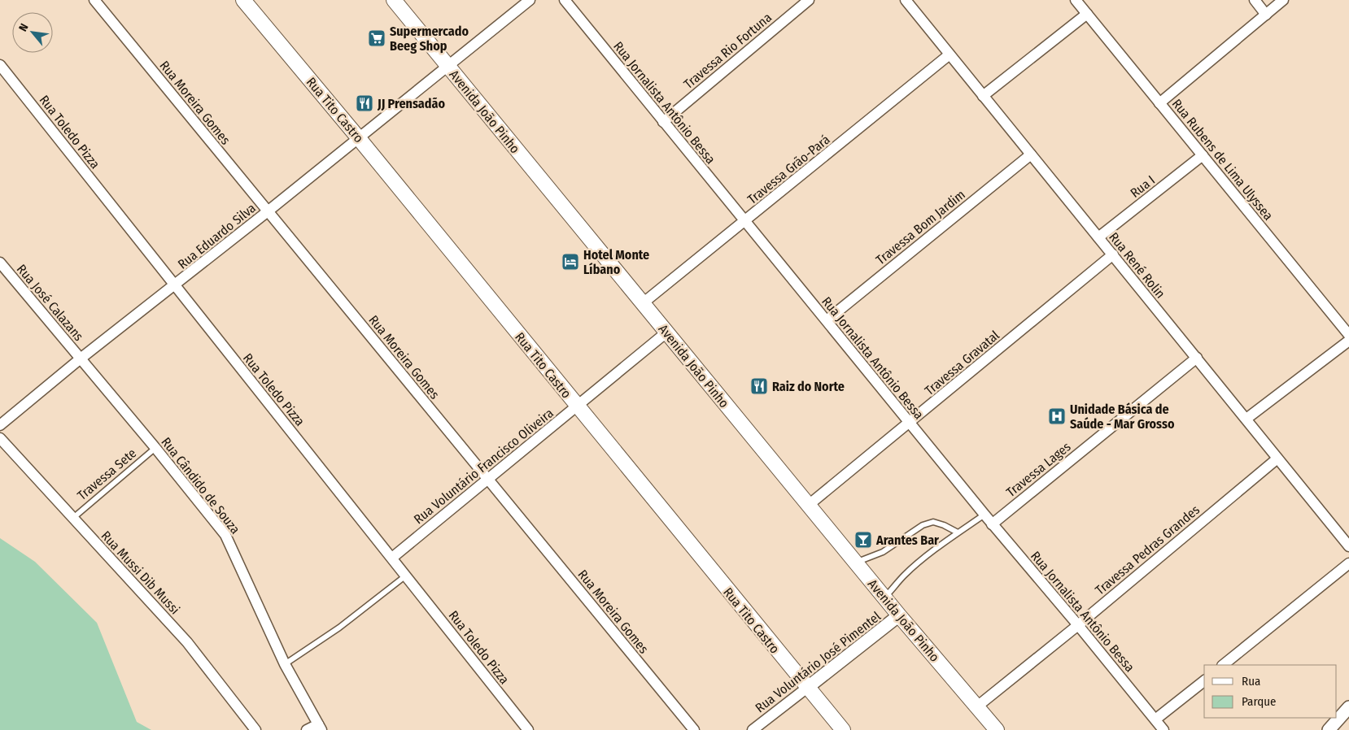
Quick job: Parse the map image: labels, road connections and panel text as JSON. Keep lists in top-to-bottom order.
{
  "streets": {
    "main road": ["Rua Tito Castro", "Avenida João Pinho"],
    "street": [
      "Travessa Rio Fortuna",
      "Rua Moreira Gomes",
      "Rua Jornalista Antônio Bessa",
      "Rua Toledo Pizza",
      "Rua Rubens de Lima Ulyssea",
      "Travessa Grão-Pará",
      "Rua I",
      "Travessa Bom Jardim",
      "Rua Eduardo Silva",
      "Rua René Rolin",
      "Rua José Calazans",
      "Travessa Gravatal",
      "Rua Voluntário Francisco Oliveira",
      "Travessa Lages",
      "Rua Cândido de Souza",
      "Travessa Pedras Grandes",
      "Rua Mussi Dib Mussi",
      "Rua Voluntário José Pimentel"
    ],
    "lane": ["Travessa Sete"]
  },
  "crossings": [
    ["Travessa Rio Fortuna", "Rua Jornalista Antônio Bessa"],
    ["Rua Moreira Gomes", "Rua Eduardo Silva"],
    ["Rua Moreira Gomes", "Rua Voluntário Francisco Oliveira"],
    ["Rua Jornalista Antônio Bessa", "Travessa Grão-Pará"],
    ["Rua Jornalista Antônio Bessa", "Travessa Bom Jardim"],
    ["Rua Jornalista Antônio Bessa", "Travessa Gravatal"],
    ["Rua Jornalista Antônio Bessa", "Travessa Lages"],
    ["Rua Jornalista Antônio Bessa", "Travessa Pedras Grandes"],
    ["Rua Tito Castro", "Rua Eduardo Silva"],
    ["Rua Tito Castro", "Rua Voluntário Francisco Oliveira"],
    ["Rua Tito Castro", "Rua Voluntário José Pimentel"],
    ["Avenida João Pinho", "Travessa Grão-Pará"],
    ["Avenida João Pinho", "Rua Eduardo Silva"],
    ["Avenida João Pinho", "Travessa Gravatal"],
    ["Avenida João Pinho", "Rua Voluntário Francisco Oliveira"],
    ["Avenida João Pinho", "Travessa Pedras Grandes"],
    ["Avenida João Pinho", "Rua Voluntário José Pimentel"],
    ["Rua Toledo Pizza", "Rua Eduardo Silva"],
    ["Rua Toledo Pizza", "Rua Voluntário Francisco Oliveira"],
    ["Rua Rubens de Lima Ulyssea", "Rua I"],
    ["Travessa Grão-Pará", "Rua René Rolin"],
    ["Rua I", "Rua René Rolin"],
    ["Travessa Bom Jardim", "Rua René Rolin"],
    ["Rua Eduardo Silva", "Rua José Calazans"],
    ["Rua Eduardo Silva", "Rua Cândido de Souza"],
    ["Rua René Rolin", "Travessa Gravatal"],
    ["Rua René Rolin", "Travessa Lages"],
    ["Rua René Rolin", "Travessa Pedras Grandes"],
    ["Rua José Calazans", "Rua Cândido de Souza"],
    ["Travessa Sete", "Rua Cândido de Souza"],
    ["Travessa Sete", "Rua Mussi Dib Mussi"]
  ],
  "places": {
    "supermarket": ["Supermercado Beeg Shop"],
    "restaurant": ["JJ Prensadão", "Raiz do Norte"],
    "hotel": ["Hotel Monte Líbano"],
    "hospital": ["Unidade Básica de Saúde - Mar Grosso"],
    "bar": ["Arantes Bar"]
  },
  "legend": ["Rua", "Parque"],
  "north": "top left"
}
